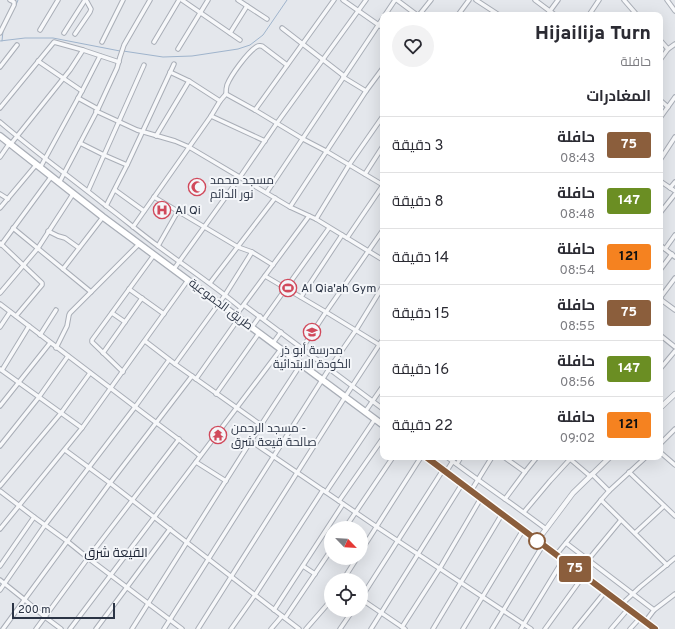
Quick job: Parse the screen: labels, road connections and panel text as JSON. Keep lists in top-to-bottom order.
{
  "streets": {
    "main road": ["طريق الجموعية"]
  },
  "districts": ["القيعة شرق"],
  "places": {
    "mosque": ["مسجد محمد نور الدائم"],
    "hospital": ["Al Qi"],
    "sports": ["Al Qia'ah Gym"],
    "school or university": ["مدرسة أبو ذر الكودة الابتدائية"],
    "temple": ["مسجد الرحمن - صالحة قيعة شرق"]
  },
  "lines": ["bus line 75"],
  "scale_bar": "200 m",
  "north": "bottom right",
  "page": {
    "on_map": "75",
    "heading": [
      ["Hijailija Turn", "حافلة"],
      "المغادرات"
    ],
    "list": [
      {
        "mark": "75",
        "name": "حافلة",
        "note": "08:43",
        "value": "3 دقيقة"
      },
      {
        "mark": "147",
        "name": "حافلة",
        "note": "08:48",
        "value": "8 دقيقة"
      },
      {
        "mark": "121",
        "name": "حافلة",
        "note": "08:54",
        "value": "14 دقيقة"
      },
      {
        "mark": "75",
        "name": "حافلة",
        "note": "08:55",
        "value": "15 دقيقة"
      },
      {
        "mark": "147",
        "name": "حافلة",
        "note": "08:56",
        "value": "16 دقيقة"
      },
      {
        "mark": "121",
        "name": "حافلة",
        "note": "09:02",
        "value": "22 دقيقة"
      }
    ],
    "scale": "200 m"
  }
}
